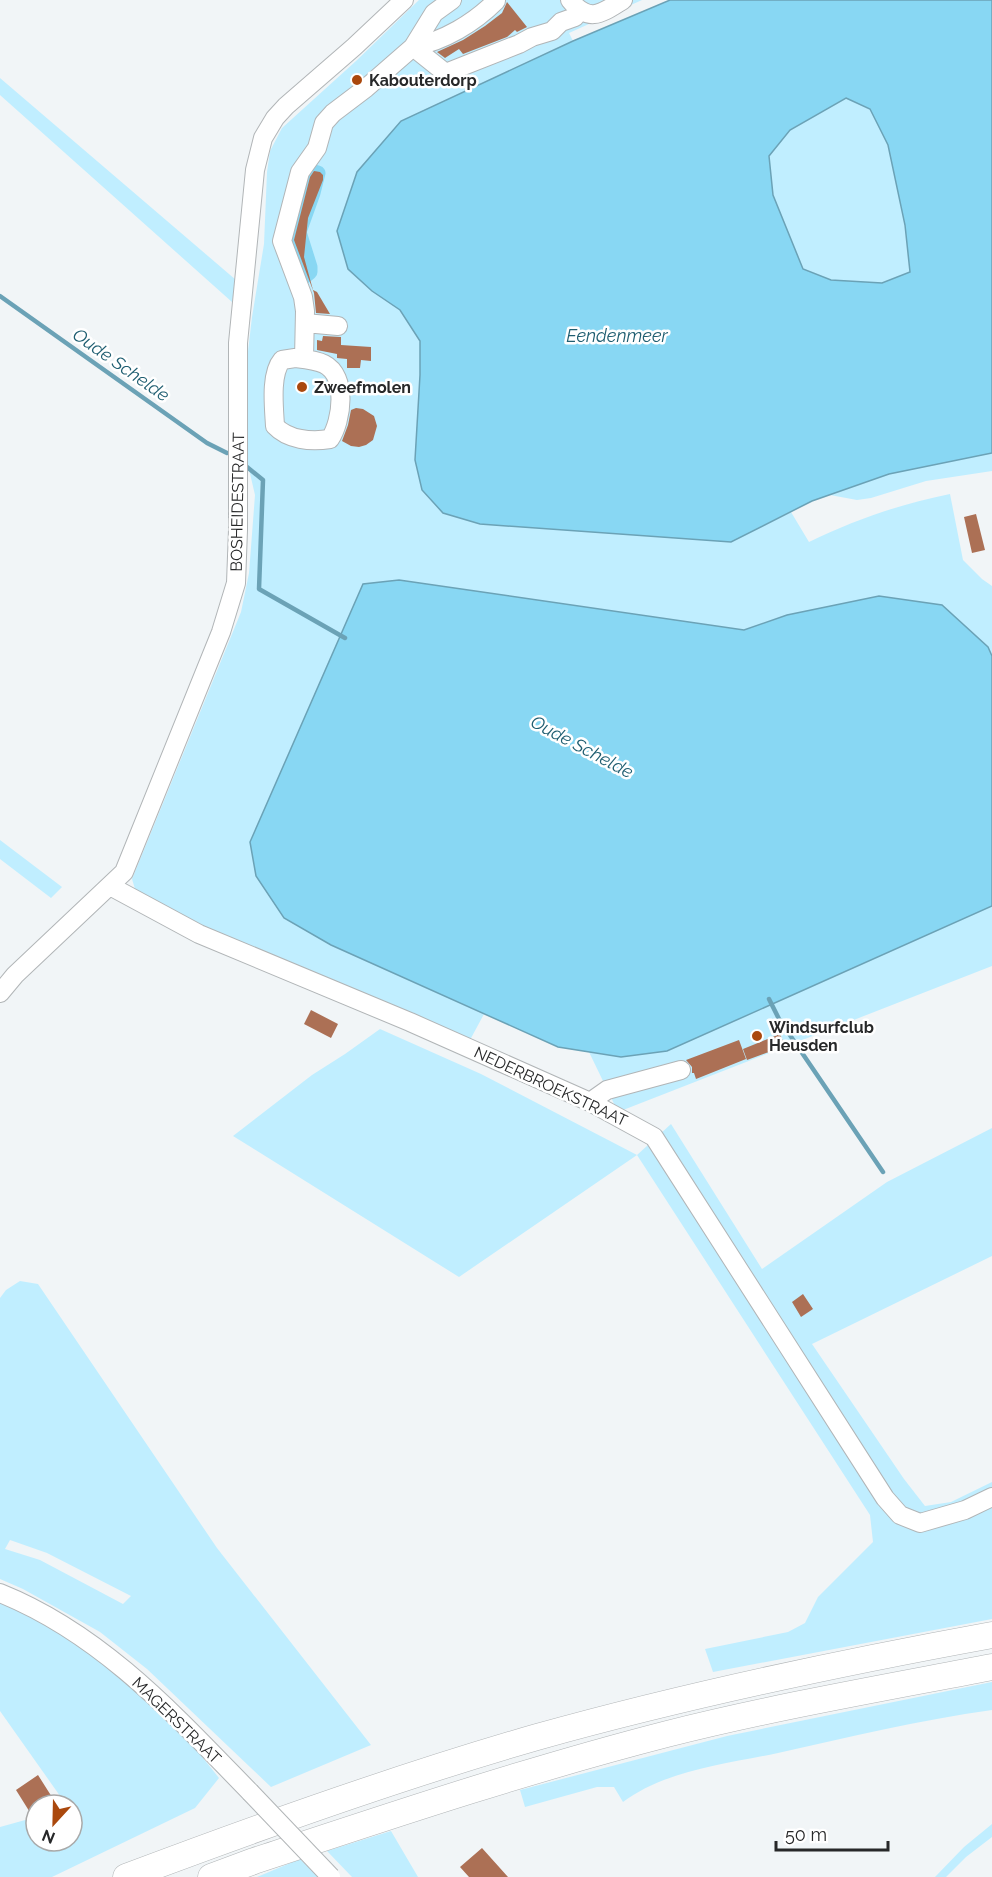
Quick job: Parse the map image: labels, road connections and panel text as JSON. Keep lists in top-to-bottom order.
{
  "streets": {
    "street": ["BOSHEIDESTRAAT", "NEDERBROEKSTRAAT", "MAGERSTRAAT"]
  },
  "crossings": [
    ["BOSHEIDESTRAAT", "NEDERBROEKSTRAAT"]
  ],
  "water": ["Eendenmeer", "Oude Schelde"],
  "places": ["Kabouterdorp", "Zweefmolen", "Windsurfclub Heusden"],
  "scale_bar": "50 m",
  "north": "bottom"
}
